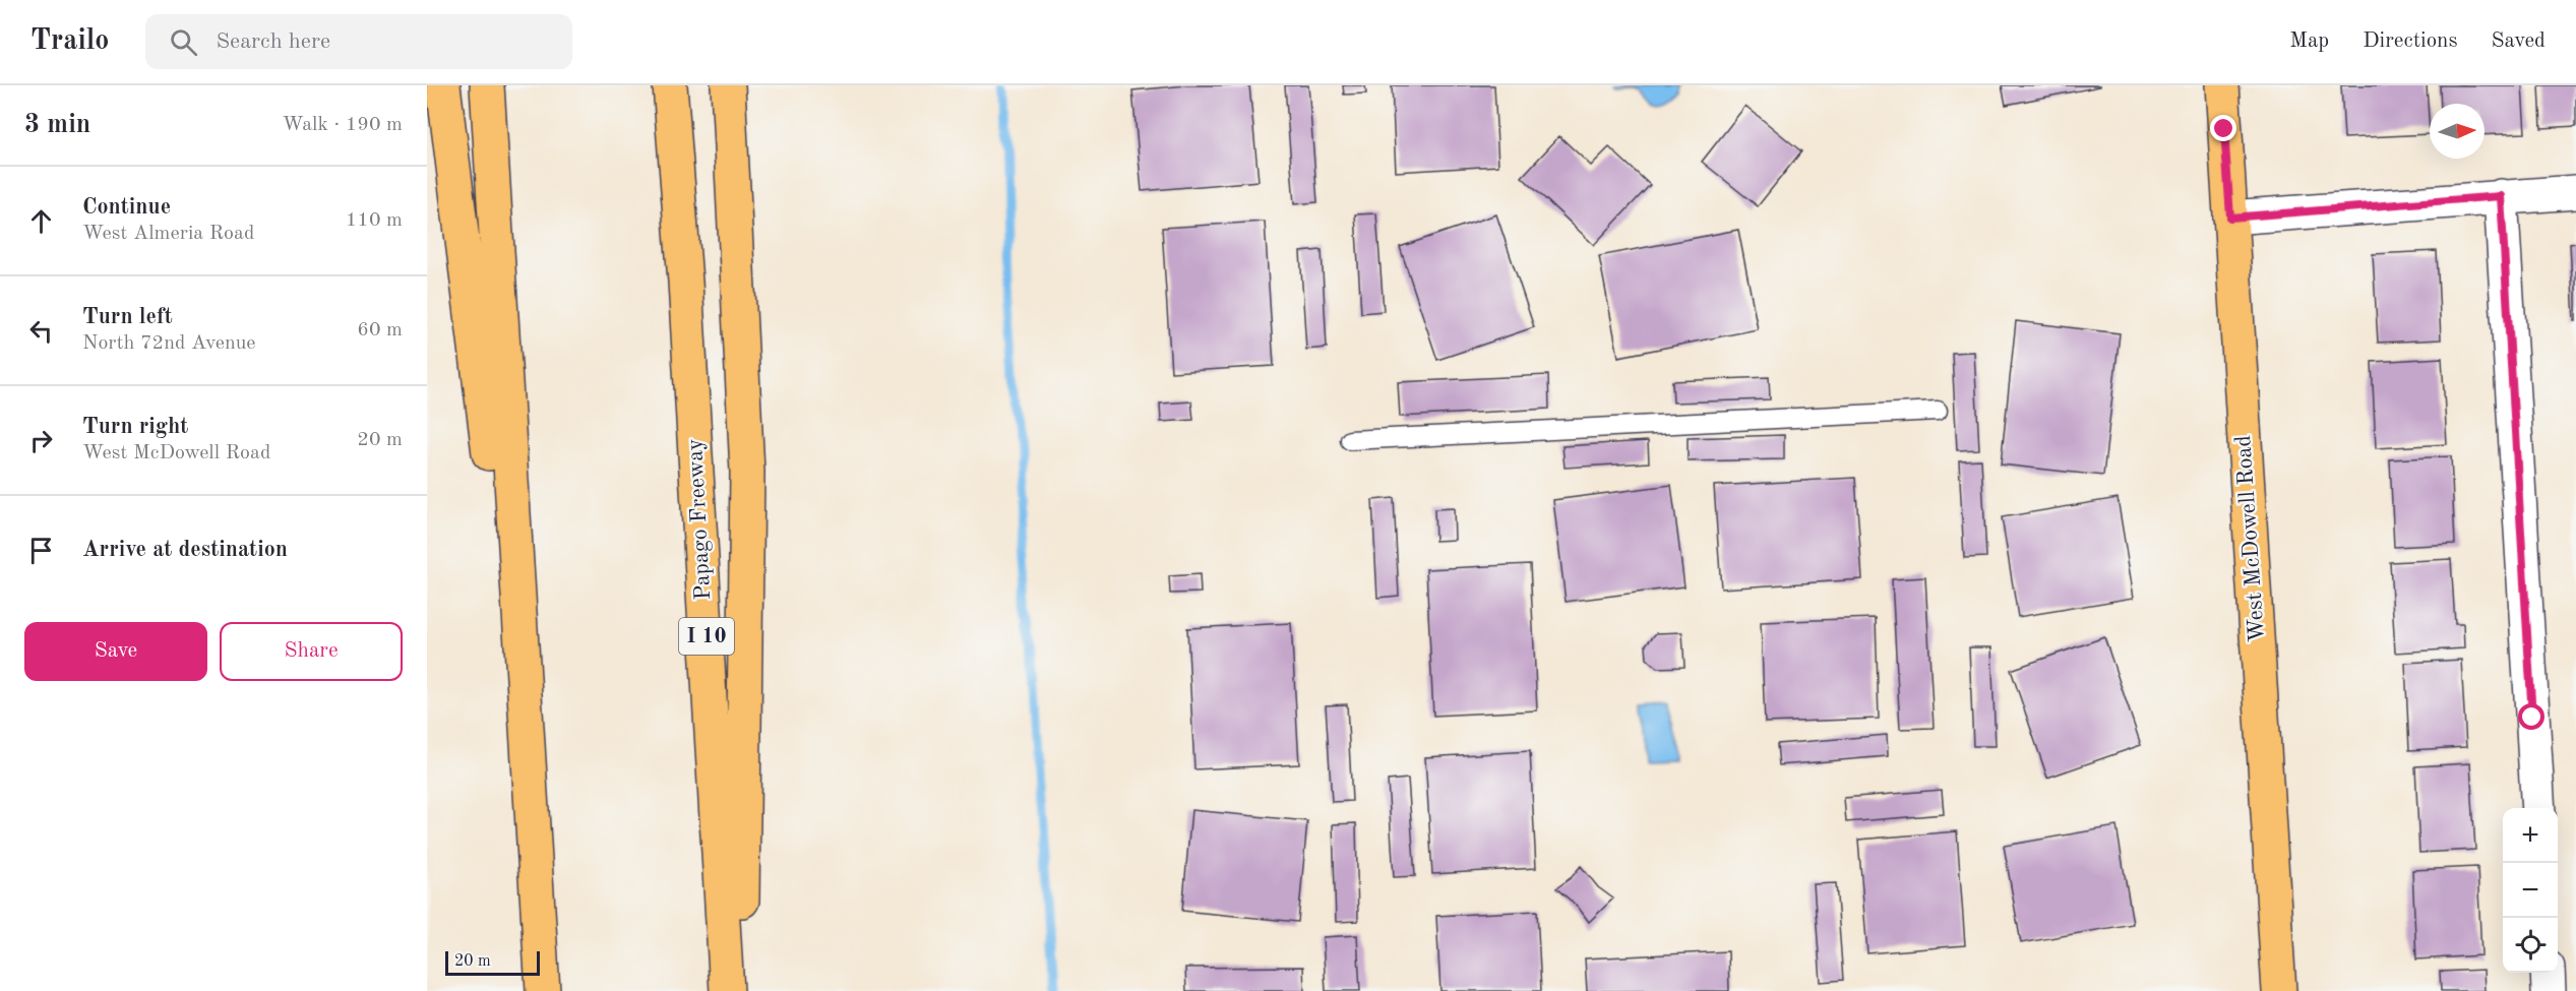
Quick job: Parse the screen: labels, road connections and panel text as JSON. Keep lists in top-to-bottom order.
{
  "streets": {
    "main road": ["Papago Freeway", "West McDowell Road", "I 10"]
  },
  "scale_bar": "20 m",
  "north": "right",
  "page": {
    "header": "Trailo",
    "search": "Search here",
    "nav": ["Map", "Directions", "Saved"],
    "heading": ["3 min", "Walk · 190 m"],
    "list": [
      ["Continue", "West Almeria Road", "110 m"],
      ["Turn left", "North 72nd Avenue", "60 m"],
      ["Turn right", "West McDowell Road", "20 m"],
      "Arrive at destination"
    ],
    "buttons": ["Save", "Share"],
    "map_buttons": ["+", "−"],
    "scale": "20 m"
  }
}
